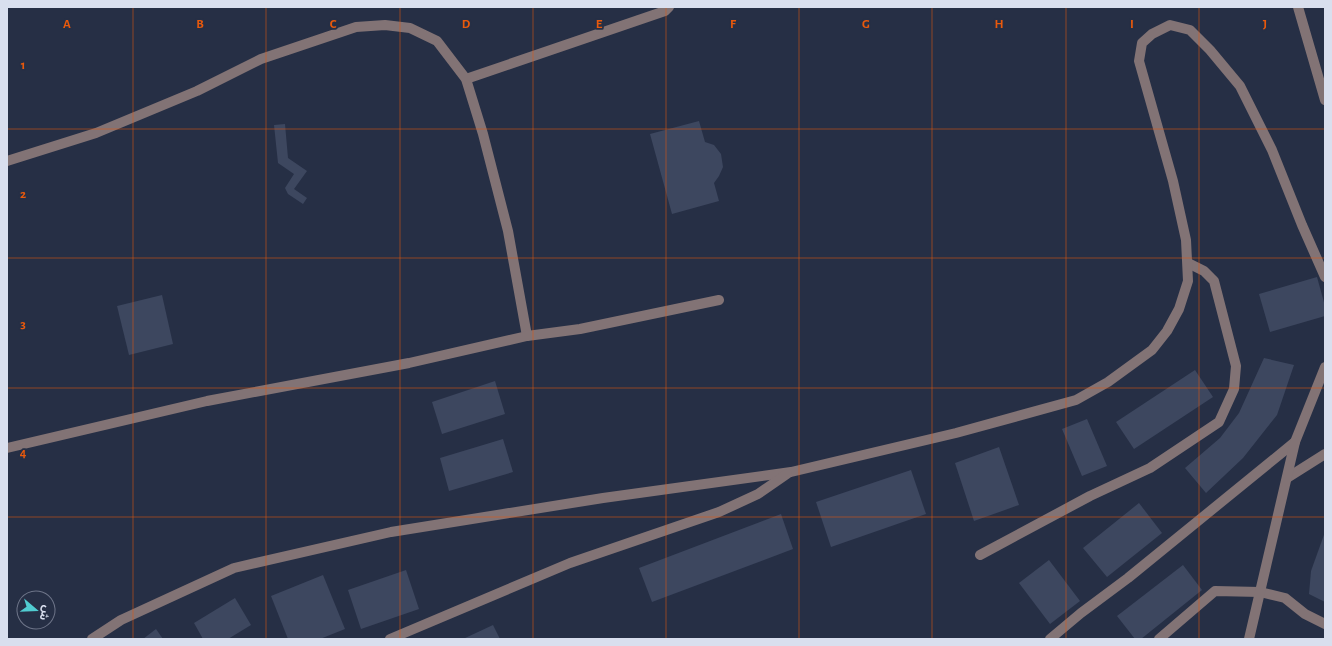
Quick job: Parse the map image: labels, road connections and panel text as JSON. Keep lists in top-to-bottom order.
{
  "north": "right",
  "grid": {
    "columns": [
      "A",
      "B",
      "C",
      "D",
      "E",
      "F",
      "G",
      "H",
      "I",
      "J"
    ],
    "rows": [
      "1",
      "2",
      "3",
      "4"
    ]
  }
}
